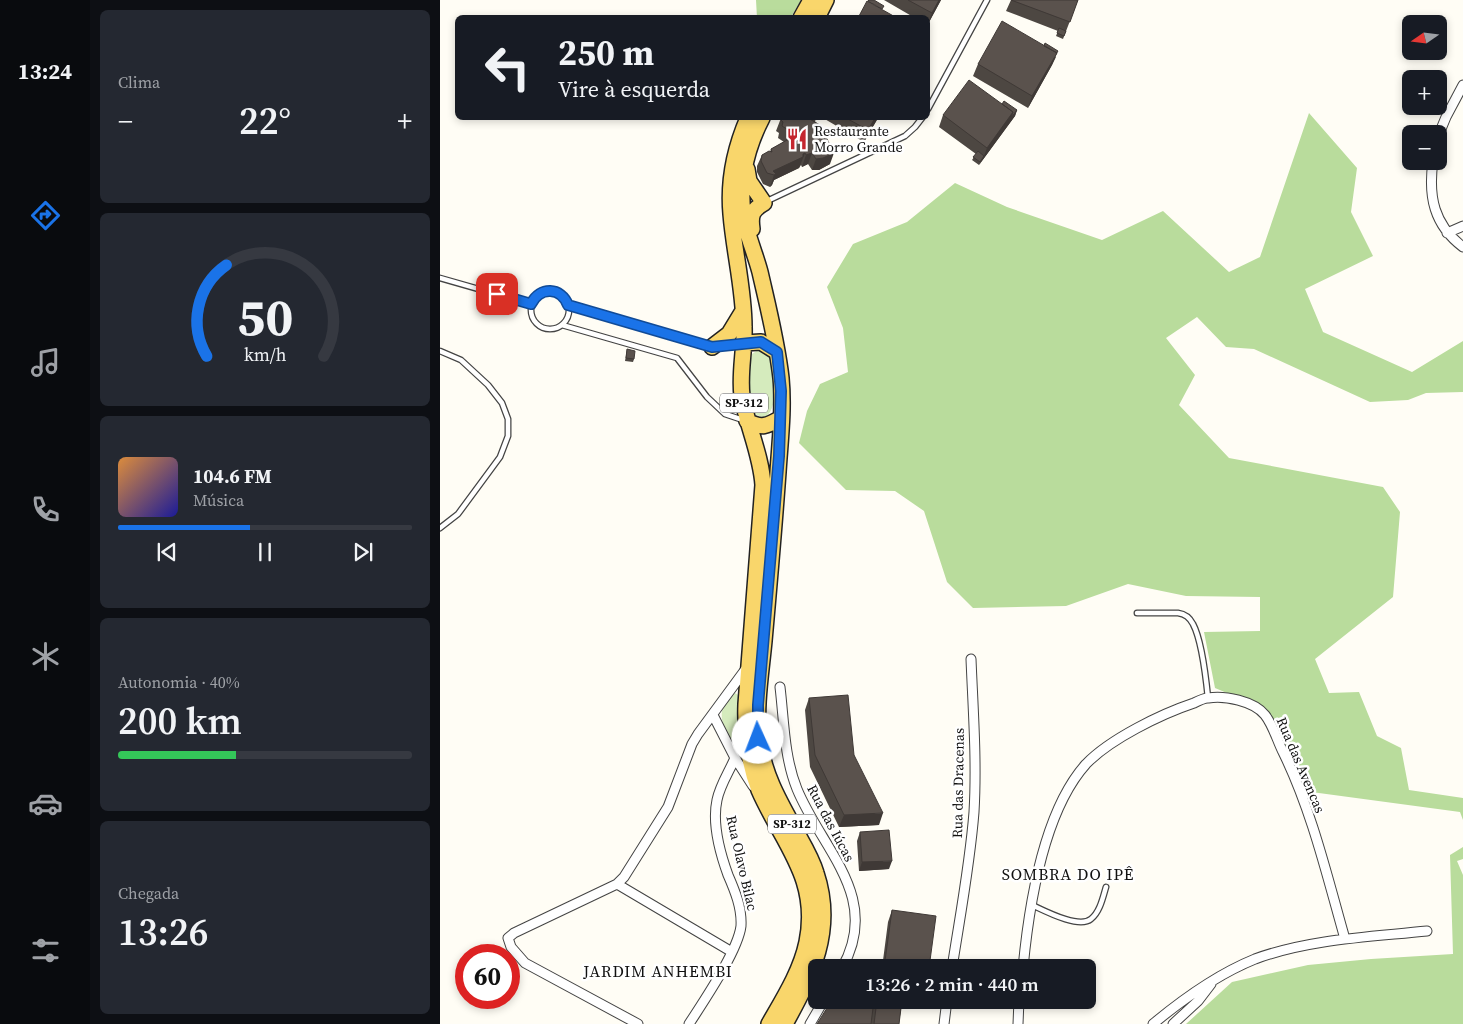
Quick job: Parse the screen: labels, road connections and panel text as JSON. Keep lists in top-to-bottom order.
{
  "streets": {
    "main road": ["SP-312"],
    "street": [
      "Rua das Avencas",
      "Rua das Dracenas",
      "Rua das Iúcas",
      "Rua Olavo Bilac"
    ]
  },
  "districts": ["SOMBRA DO IPÊ", "JARDIM ANHEMBI"],
  "places": {
    "restaurant": ["Restaurante Morro Grande"]
  },
  "north": "left",
  "page": {
    "tabs": "13:24",
    "tile": [
      "Clima",
      ["Autonomia · 40%", "200 km"],
      ["Chegada", "13:26"]
    ],
    "map_buttons": ["+", "−"],
    "turn": ["250 m", "Vire à esquerda"],
    "heat": ["−", "22°", "+"],
    "song": ["104.6 FM", "Música"],
    "limit": "60",
    "trip": "13:26 · 2 min · 440 m",
    "gauge": ["50", "km/h"]
  }
}
